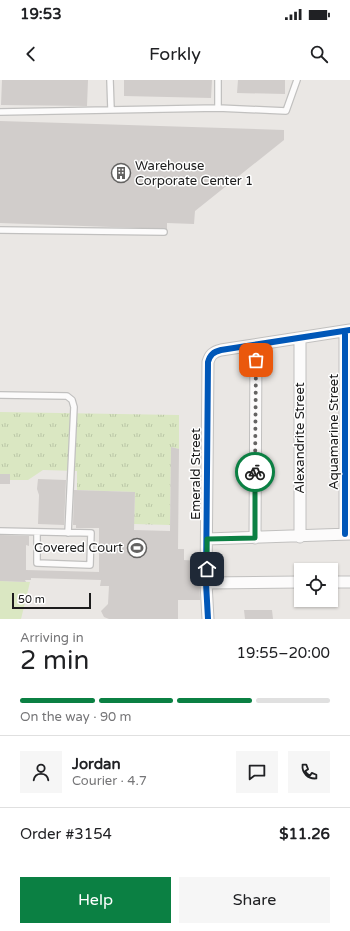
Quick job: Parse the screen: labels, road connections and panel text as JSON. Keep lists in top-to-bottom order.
{
  "streets": {
    "street": ["Aquamarine Street", "Alexandrite Street", "Emerald Street"]
  },
  "places": {
    "building": ["Warehouse Corporate Center 1"],
    "sports": ["Covered Court"]
  },
  "scale_bar": "50 m",
  "page": {
    "status": "19:53",
    "header": "Forkly",
    "scale": "50 m",
    "heading": ["2 min", "Arriving in", "19:55–20:00"],
    "panel": [
      "Jordan",
      "Courier · 4.7",
      "Order #3154",
      "$11.26"
    ],
    "bar": "On the way · 90 m",
    "buttons": ["Help", "Share"]
  }
}
